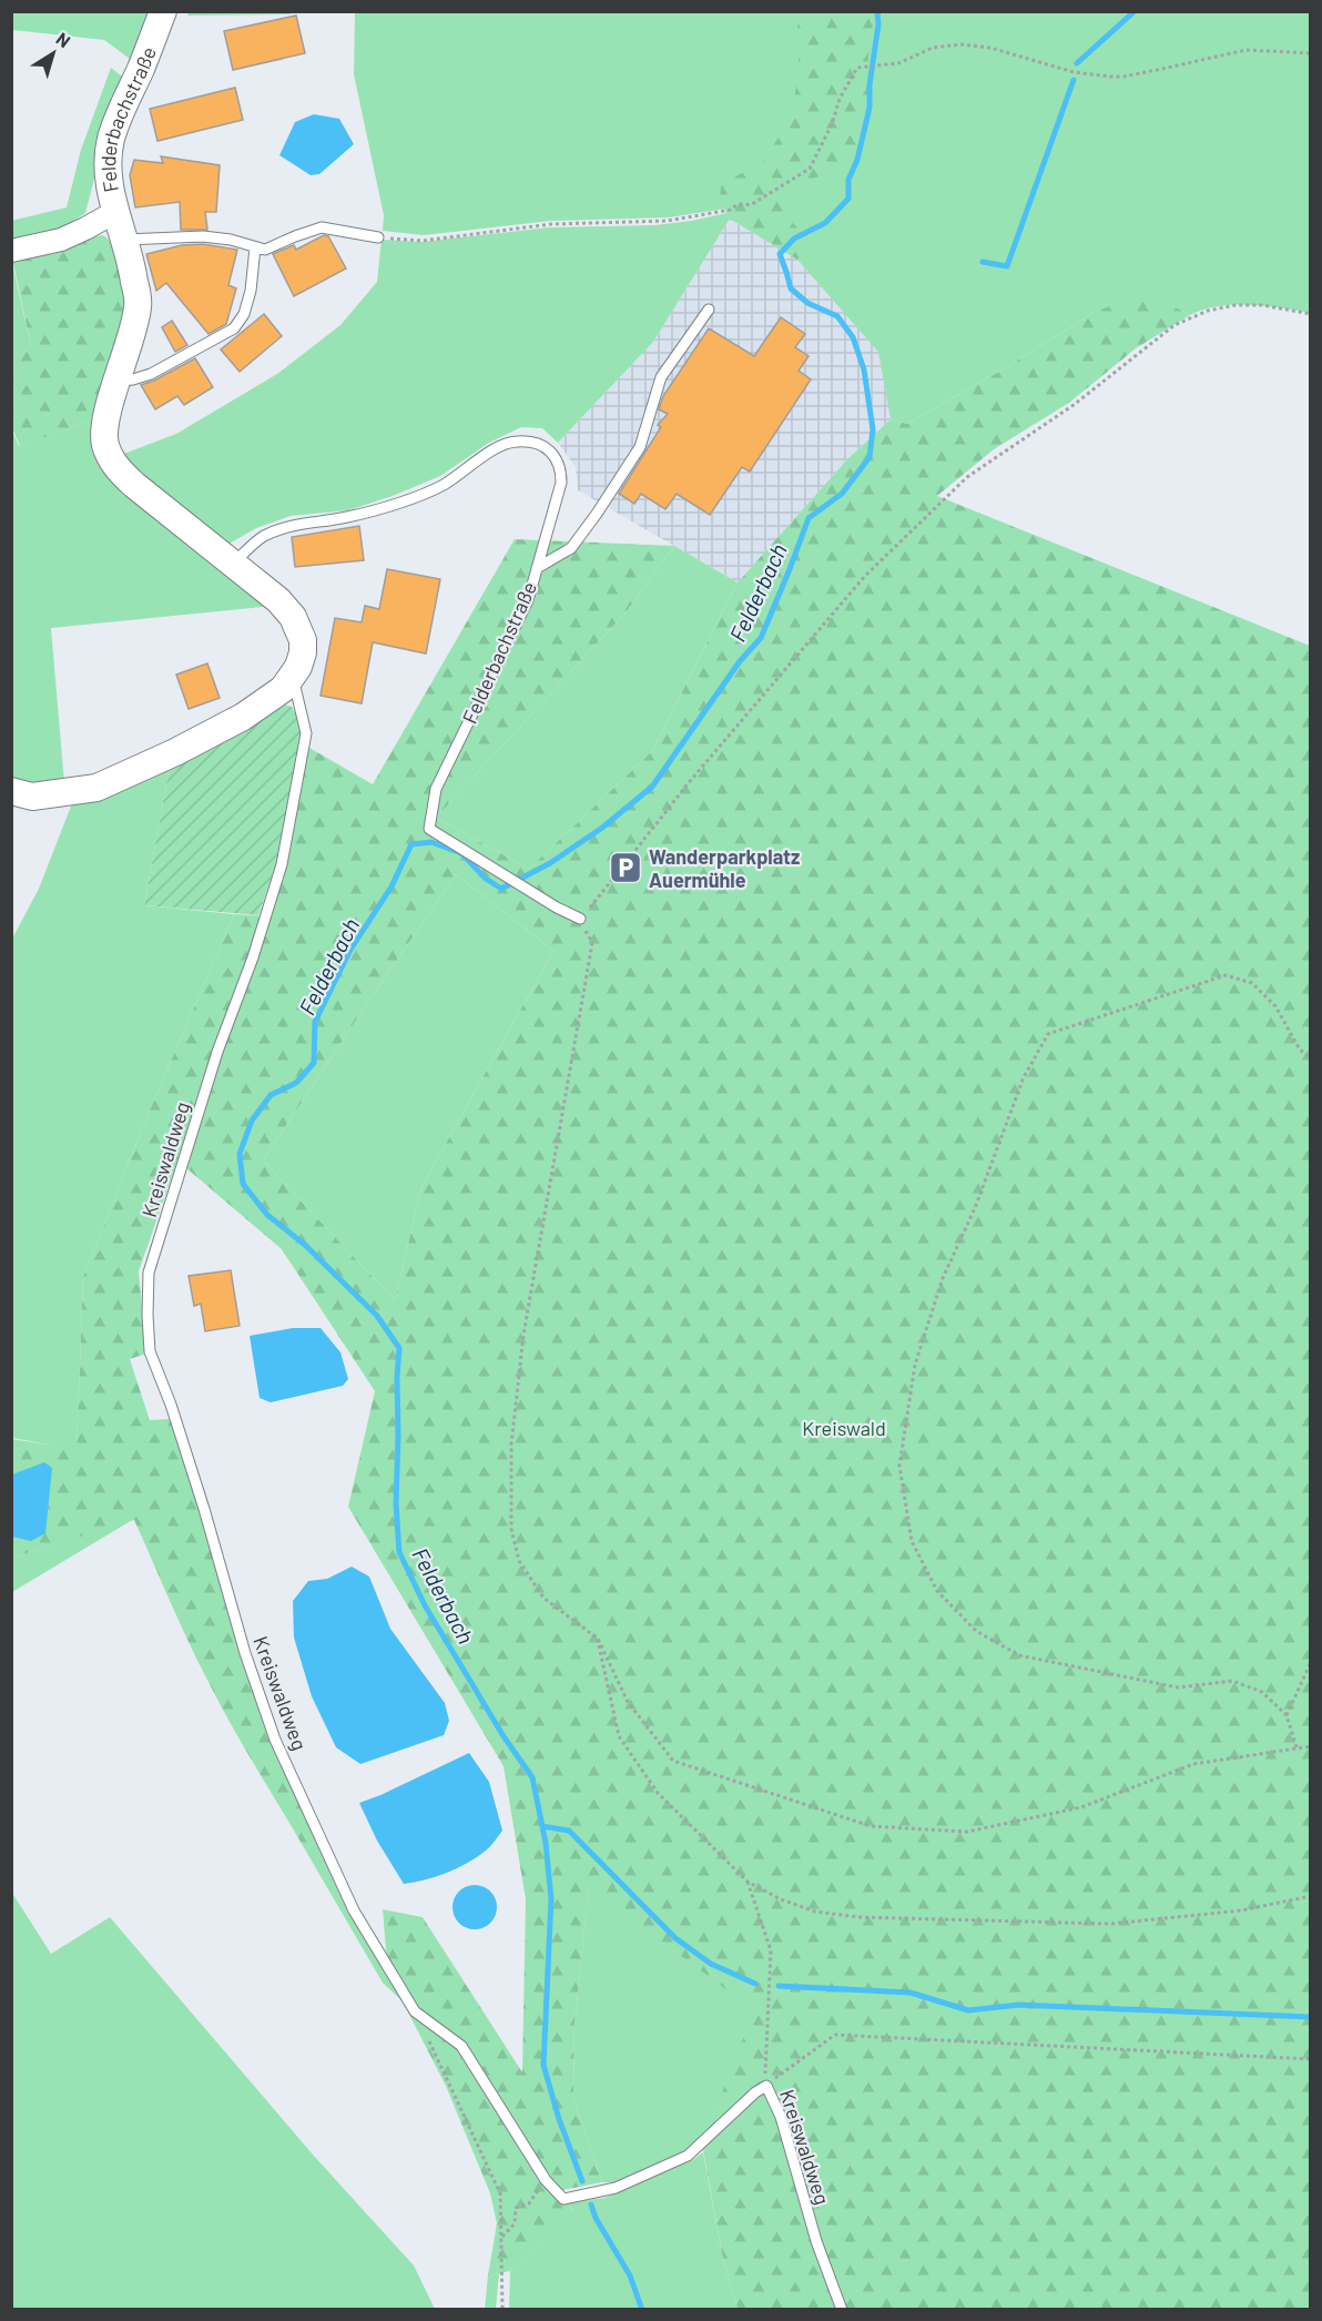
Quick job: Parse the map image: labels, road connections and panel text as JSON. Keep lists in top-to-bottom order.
{
  "streets": {
    "street": ["Felderbachstraße"],
    "lane": ["Kreiswaldweg"]
  },
  "crossings": [
    ["Felderbachstraße", "Kreiswaldweg"]
  ],
  "water": ["Felderbach"],
  "parks": ["Kreiswald"],
  "places": {
    "parking": ["Wanderparkplatz Auermühle"]
  },
  "north": "top right"
}
